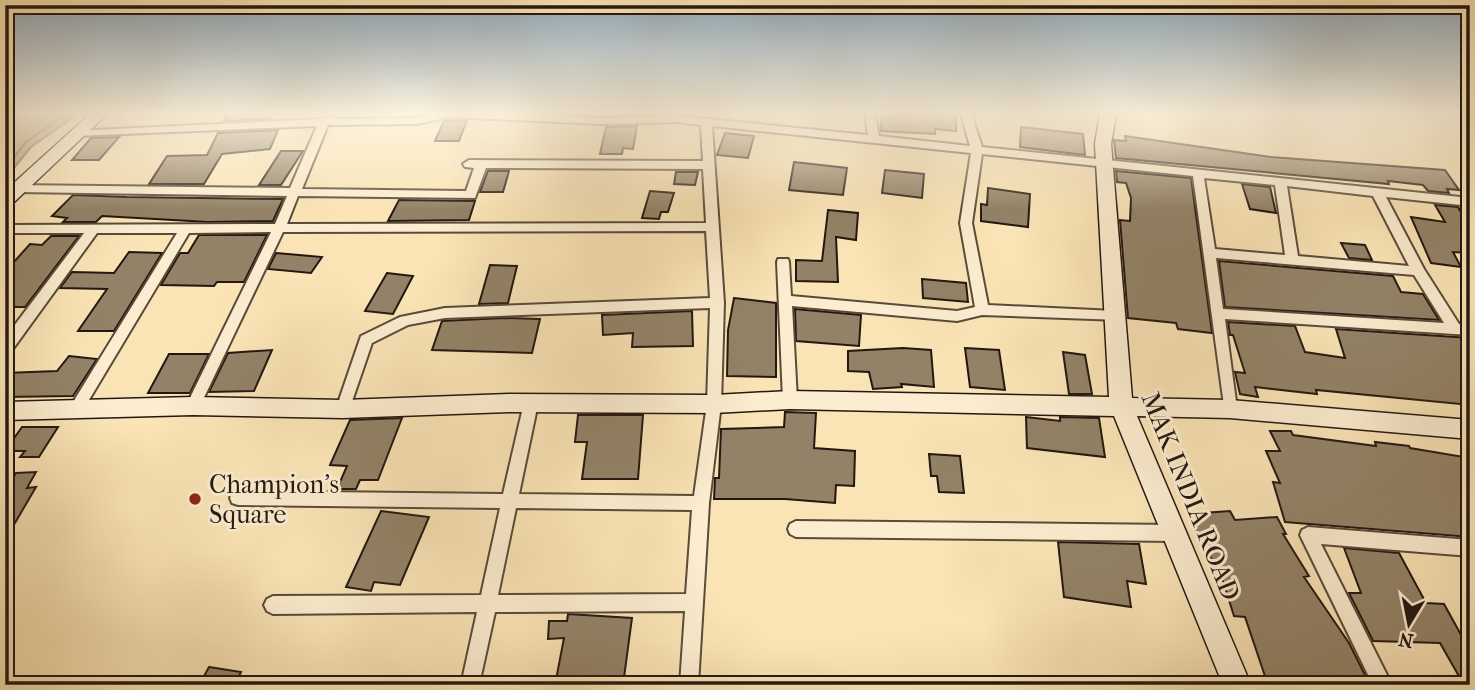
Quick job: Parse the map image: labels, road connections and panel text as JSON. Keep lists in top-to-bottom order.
{
  "streets": {
    "street": ["MAK INDIA ROAD"]
  },
  "places": ["Champion's Square"],
  "north": "bottom"
}
